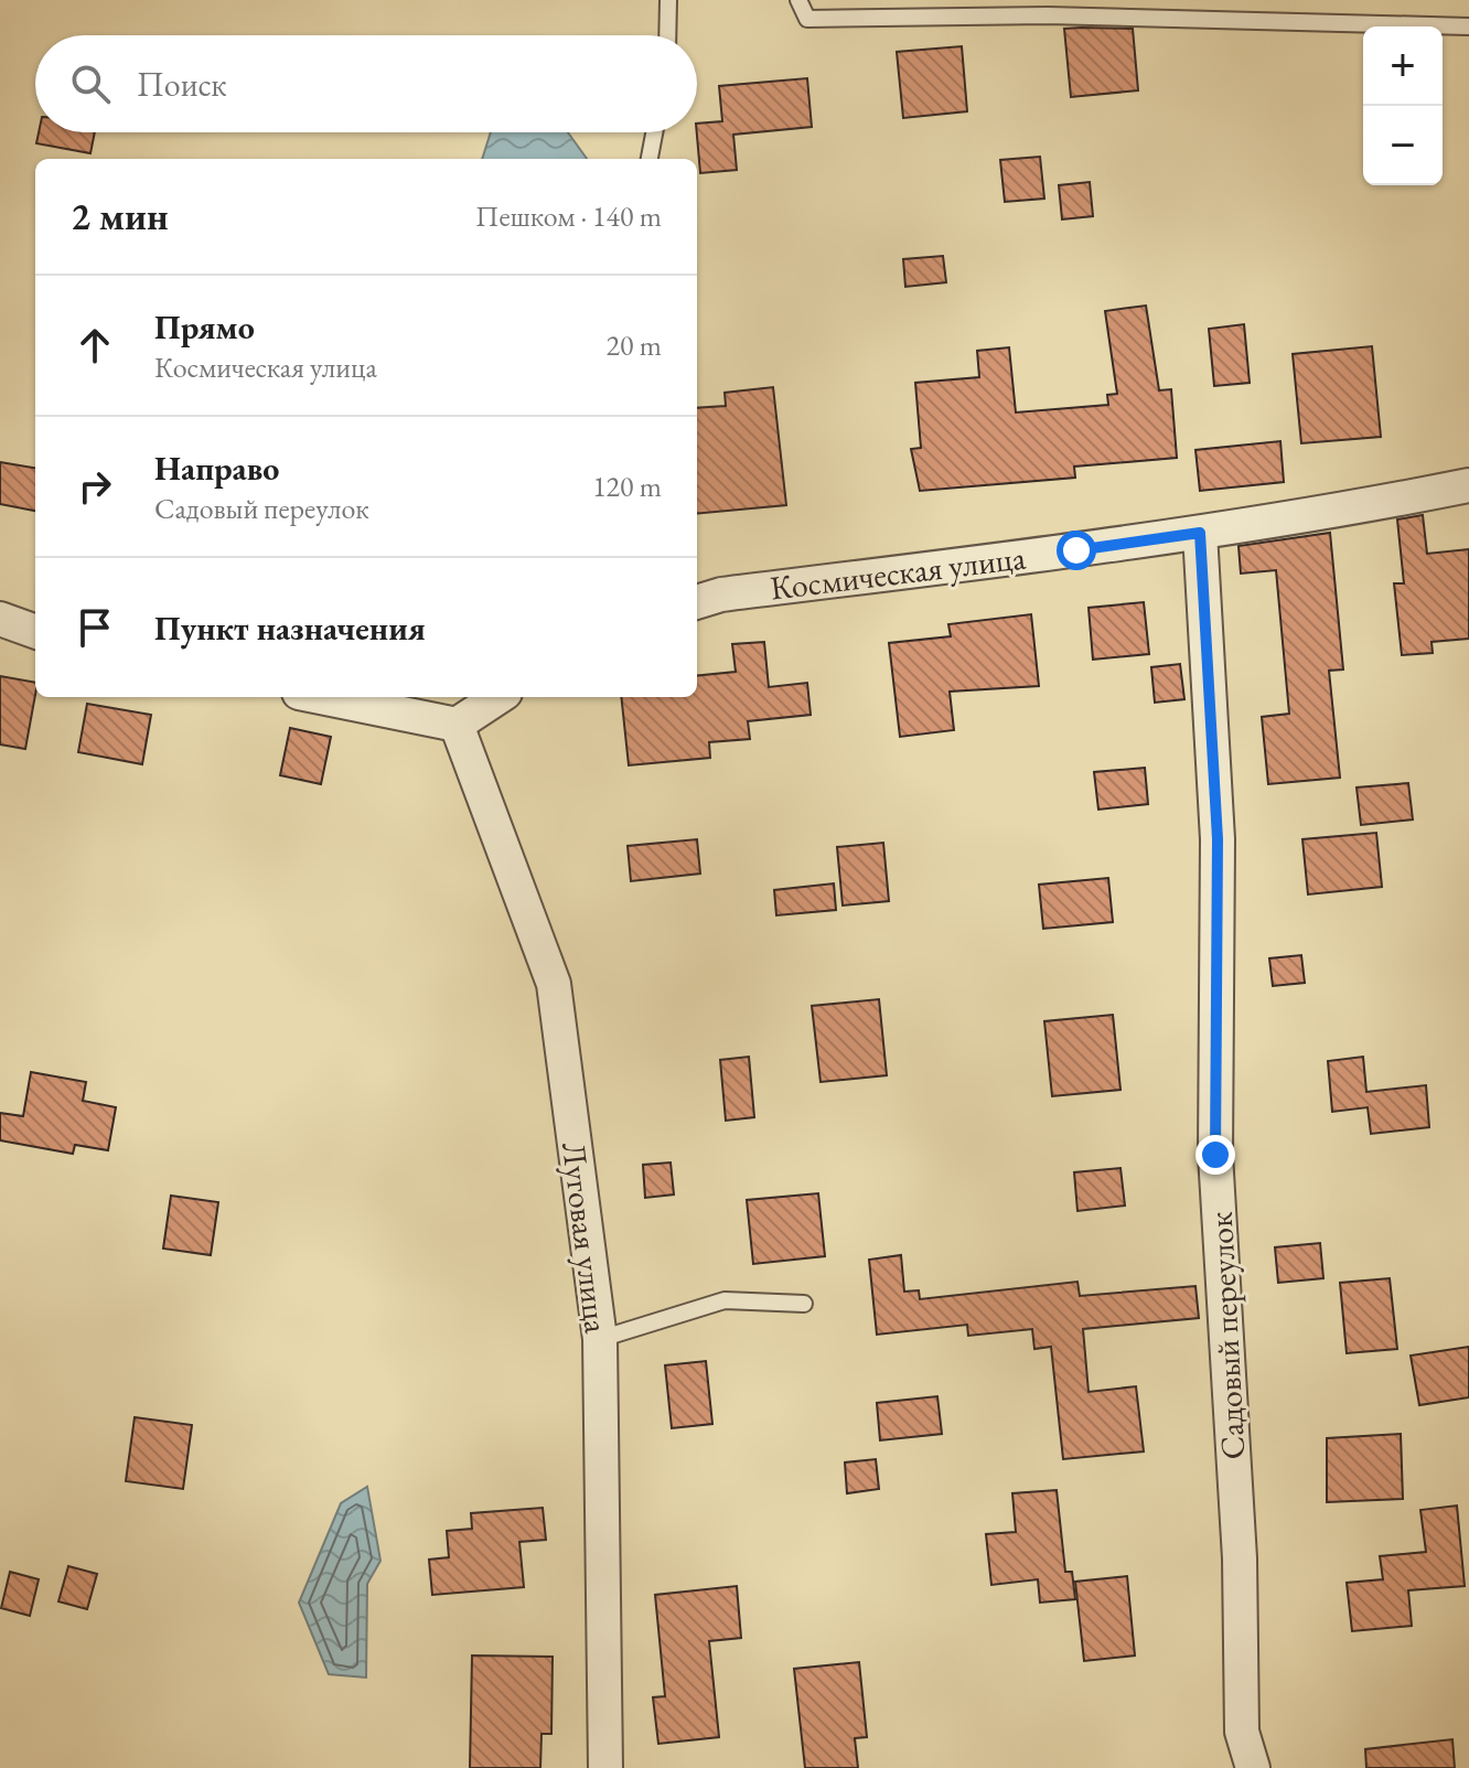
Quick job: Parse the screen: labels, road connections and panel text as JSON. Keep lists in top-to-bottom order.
{
  "streets": {
    "street": ["Космическая улица", "Луговая улица", "Садовый переулок"]
  },
  "crossings": [
    ["Космическая улица", "Садовый переулок"]
  ],
  "page": {
    "map_buttons": ["+", "−"],
    "search": "Поиск",
    "heading": ["2 мин", "Пешком · 140 m"],
    "list": [
      ["Прямо", "Космическая улица", "20 m"],
      ["Направо", "Садовый переулок", "120 m"],
      "Пункт назначения"
    ]
  }
}
